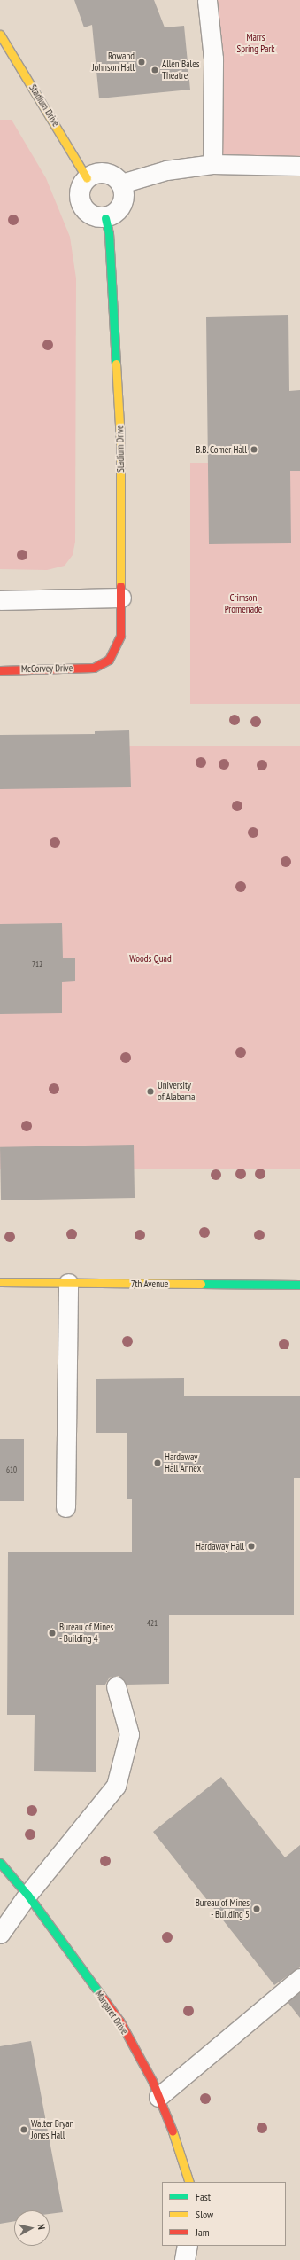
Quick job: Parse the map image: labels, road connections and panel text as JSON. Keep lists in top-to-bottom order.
{
  "streets": {
    "street": [
      "Stadium Drive",
      "McCorvey Drive",
      "7th Avenue",
      "Margaret Drive"
    ]
  },
  "crossings": [
    ["Stadium Drive", "McCorvey Drive"]
  ],
  "parks": ["Marrs Spring Park", "Crimson Promenade", "Woods Quad"],
  "places": [
    "Rowand Johnson Hall",
    "Allen Bales Theatre",
    "B.B. Comer Hall",
    "University of Alabama",
    "Hardaway Hall Annex",
    "Hardaway Hall",
    "Bureau of Mines - Building 4",
    "Bureau of Mines - Building 5",
    "Walter Bryan Jones Hall"
  ],
  "house_numbers": ["712", "610", "421"],
  "legend": ["Fast", "Slow", "Jam"],
  "north": "right"
}
